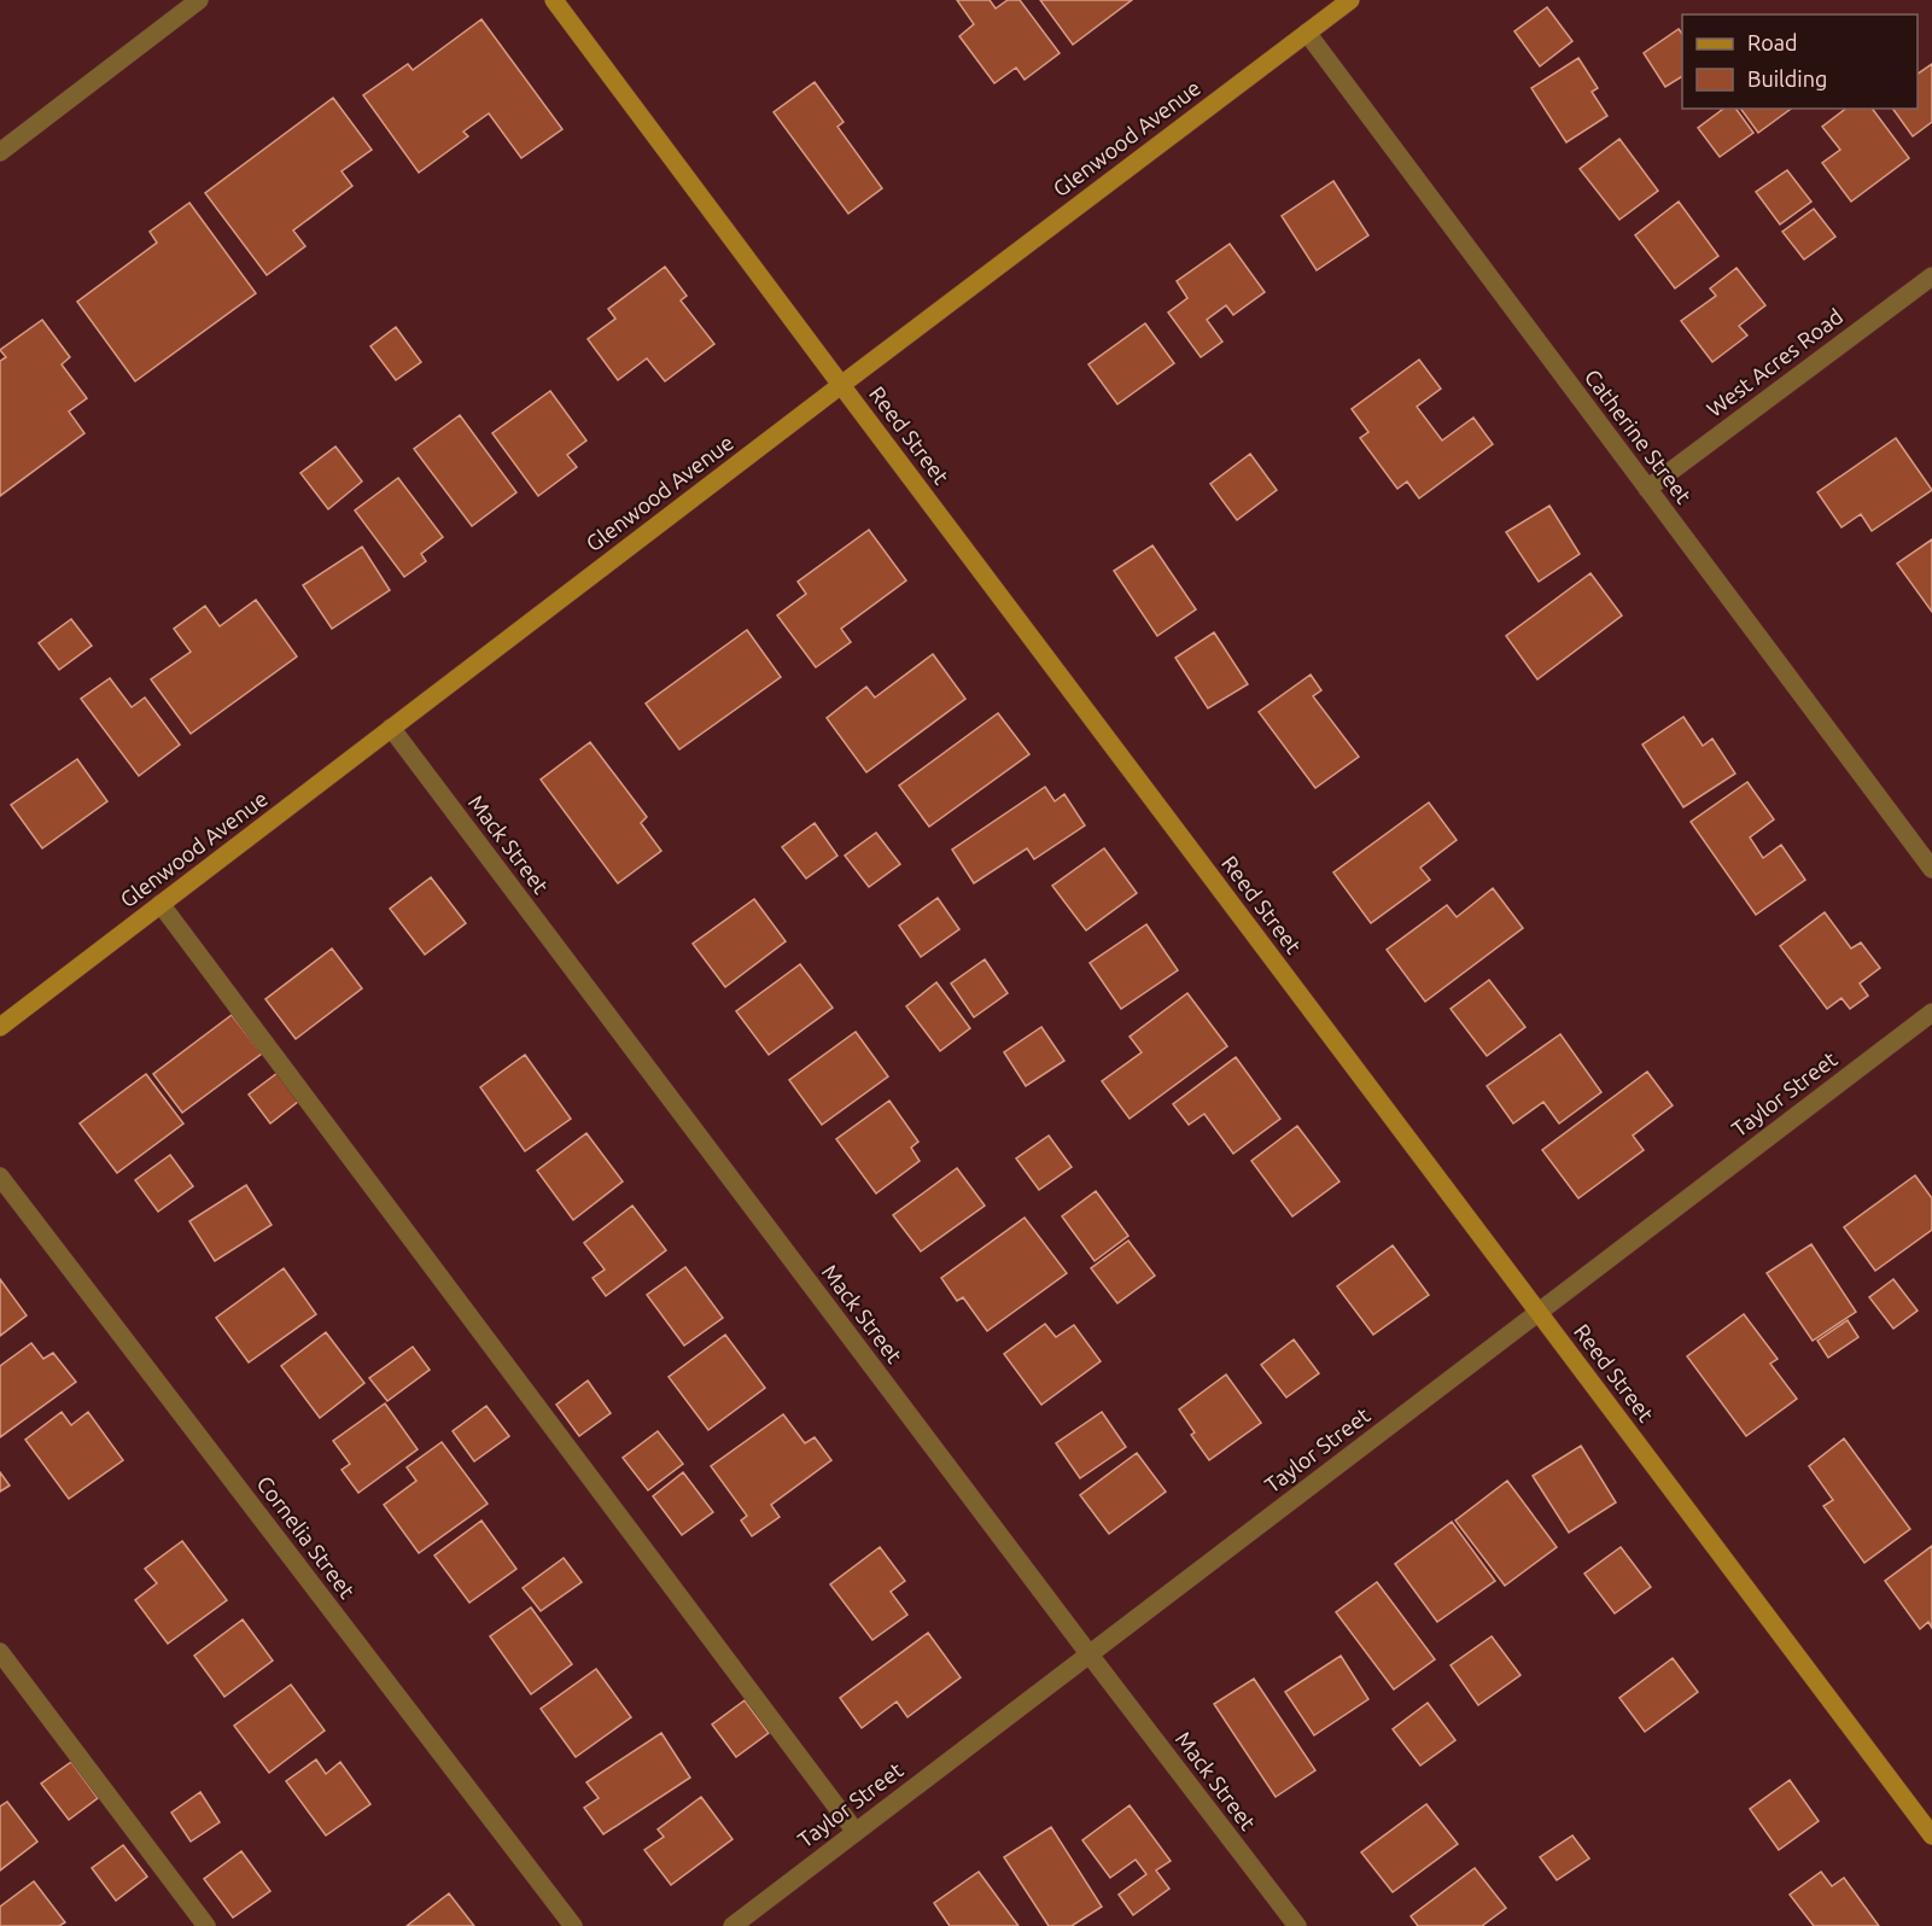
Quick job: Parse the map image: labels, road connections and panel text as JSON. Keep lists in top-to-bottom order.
{
  "streets": {
    "street": [
      "Glenwood Avenue",
      "West Acres Road",
      "Reed Street",
      "Catherine Street",
      "Mack Street",
      "Taylor Street",
      "Cornelia Street"
    ]
  },
  "crossings": [
    ["Glenwood Avenue", "Reed Street"],
    ["Glenwood Avenue", "Catherine Street"],
    ["Glenwood Avenue", "Mack Street"],
    ["West Acres Road", "Catherine Street"],
    ["Reed Street", "Taylor Street"],
    ["Mack Street", "Taylor Street"]
  ],
  "legend": ["Road", "Building"]
}
